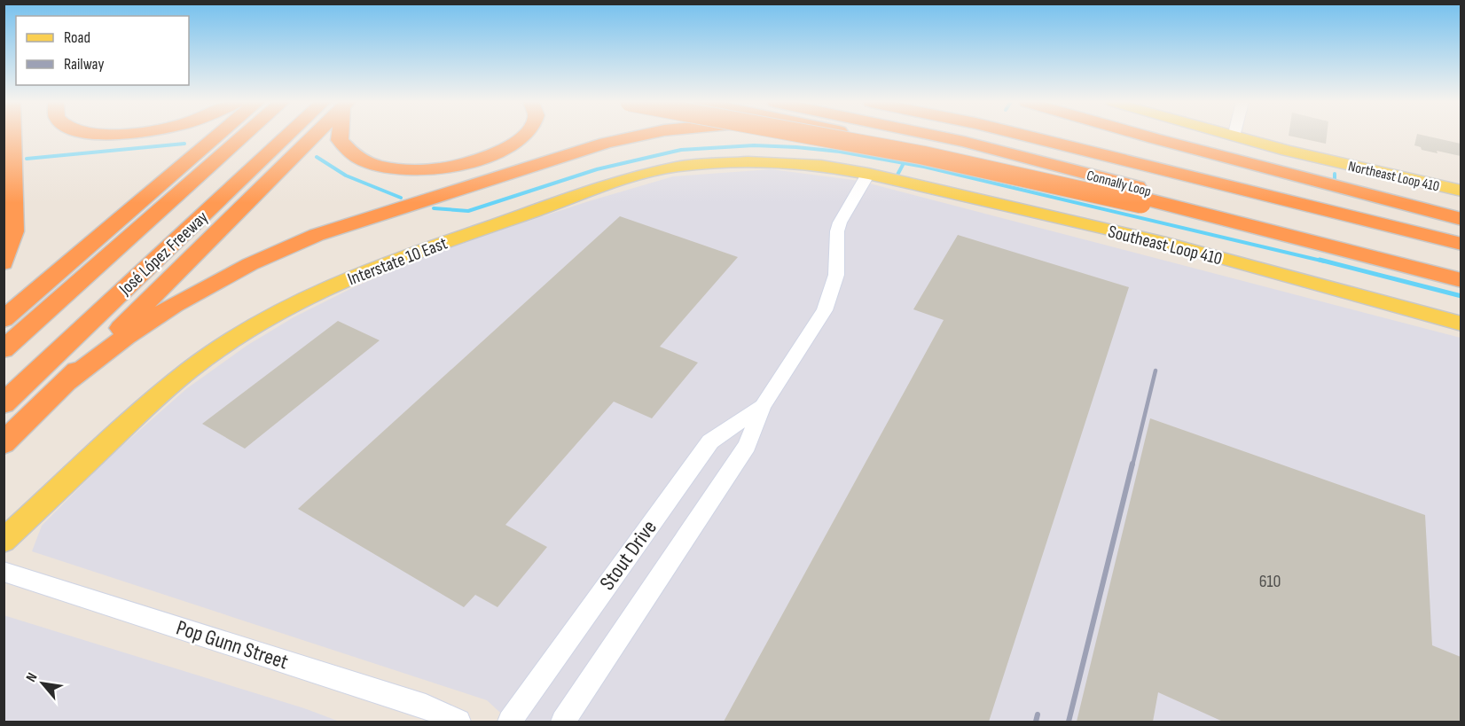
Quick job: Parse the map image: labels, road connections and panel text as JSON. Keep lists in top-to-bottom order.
{
  "streets": {
    "highway": ["Connally Loop", "José López Freeway"],
    "main road": ["Northeast Loop 410", "Southeast Loop 410", "Interstate 10 East"],
    "street": ["Stout Drive", "Pop Gunn Street"]
  },
  "crossings": [
    ["Southeast Loop 410", "Interstate 10 East"],
    ["Southeast Loop 410", "Stout Drive"],
    ["Interstate 10 East", "Stout Drive"]
  ],
  "house_numbers": ["610"],
  "legend": ["Road", "Railway"],
  "north": "top left"
}
